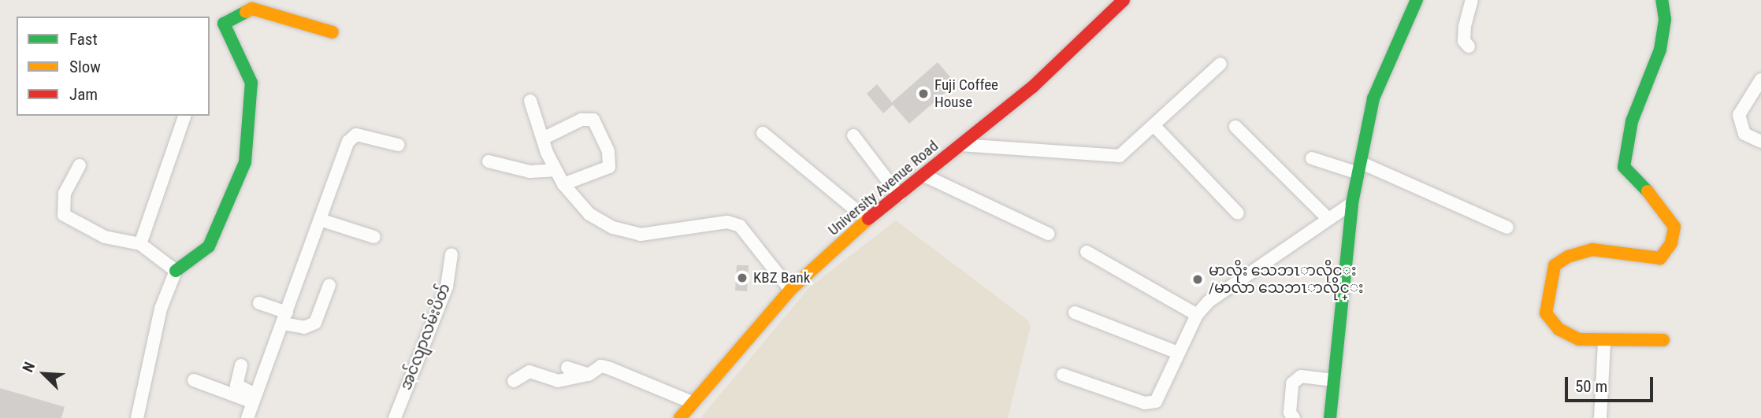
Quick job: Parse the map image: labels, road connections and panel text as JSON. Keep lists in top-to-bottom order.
{
  "streets": {
    "street": ["University Avenue Road", "အင်လျာလမ်းပိတ်"]
  },
  "places": ["Fuji Coffee House", "KBZ Bank", "မာလိုး သေဘၤာလိုင္း /မာလာ သေဘၤာလိုင္း"],
  "legend": ["Fast", "Slow", "Jam"],
  "scale_bar": "50 m",
  "north": "top left"
}
